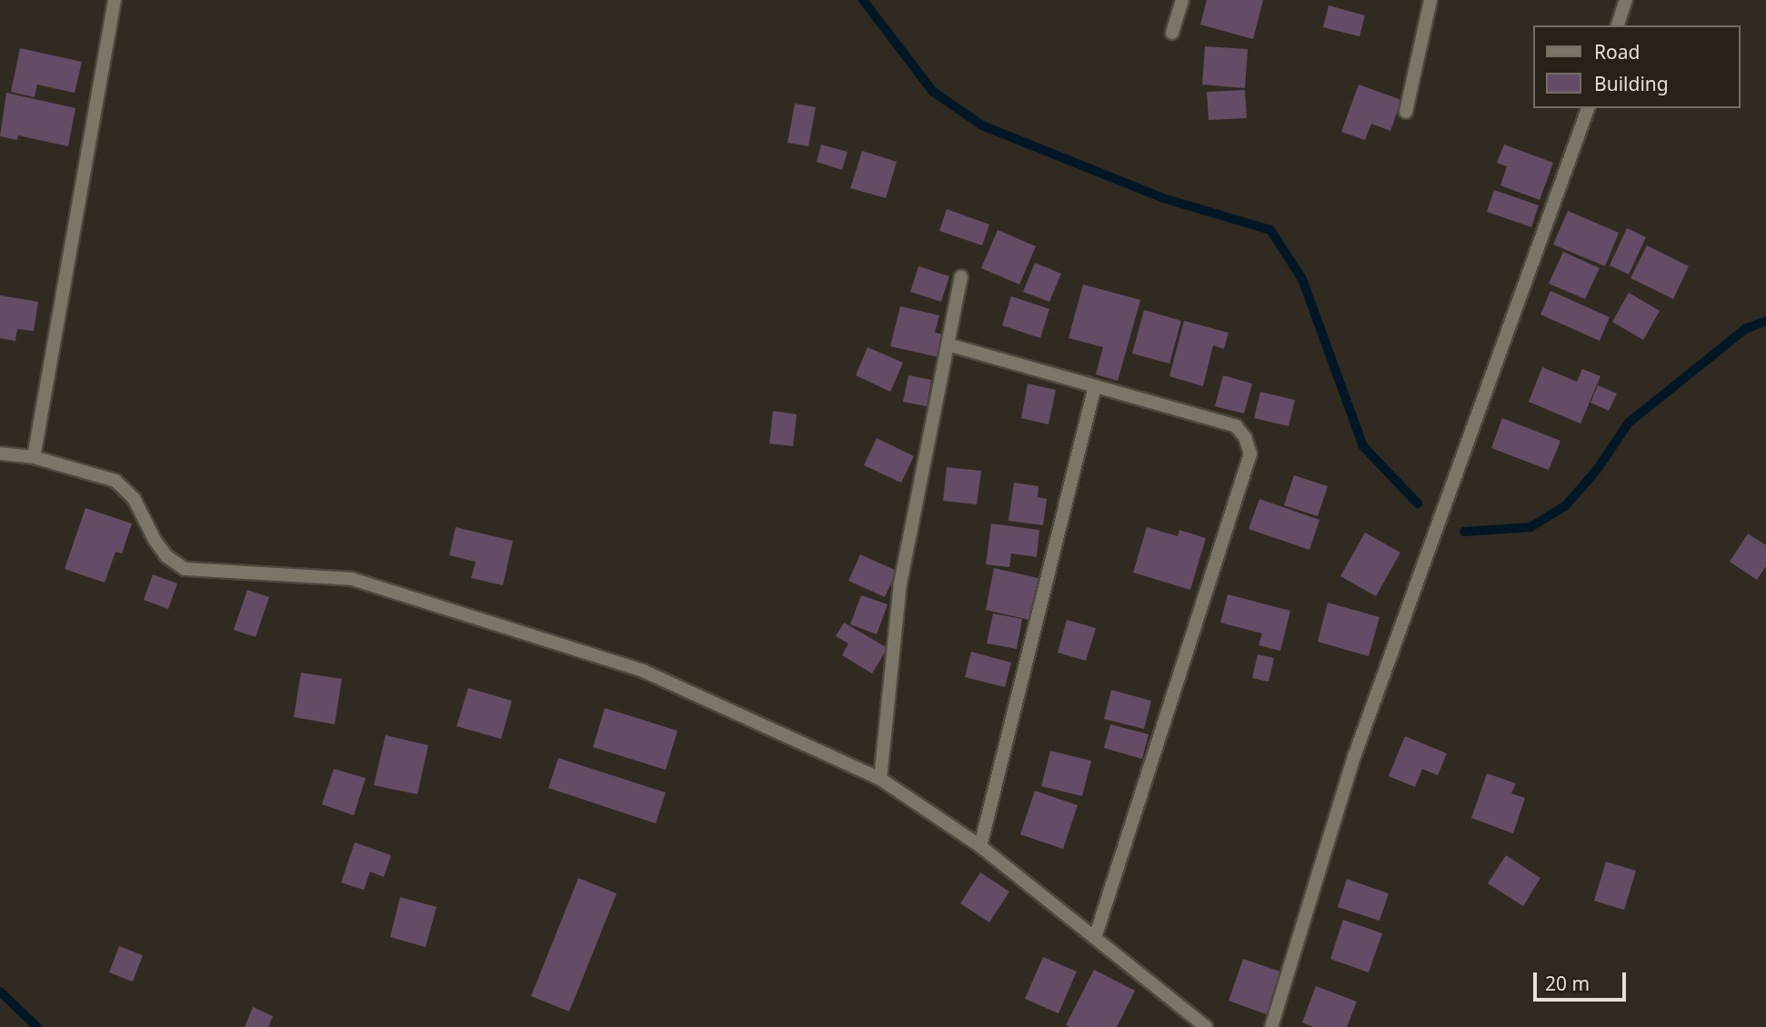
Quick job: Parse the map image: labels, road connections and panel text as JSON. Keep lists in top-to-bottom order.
{
  "legend": ["Road", "Building"],
  "scale_bar": "20 m"
}
